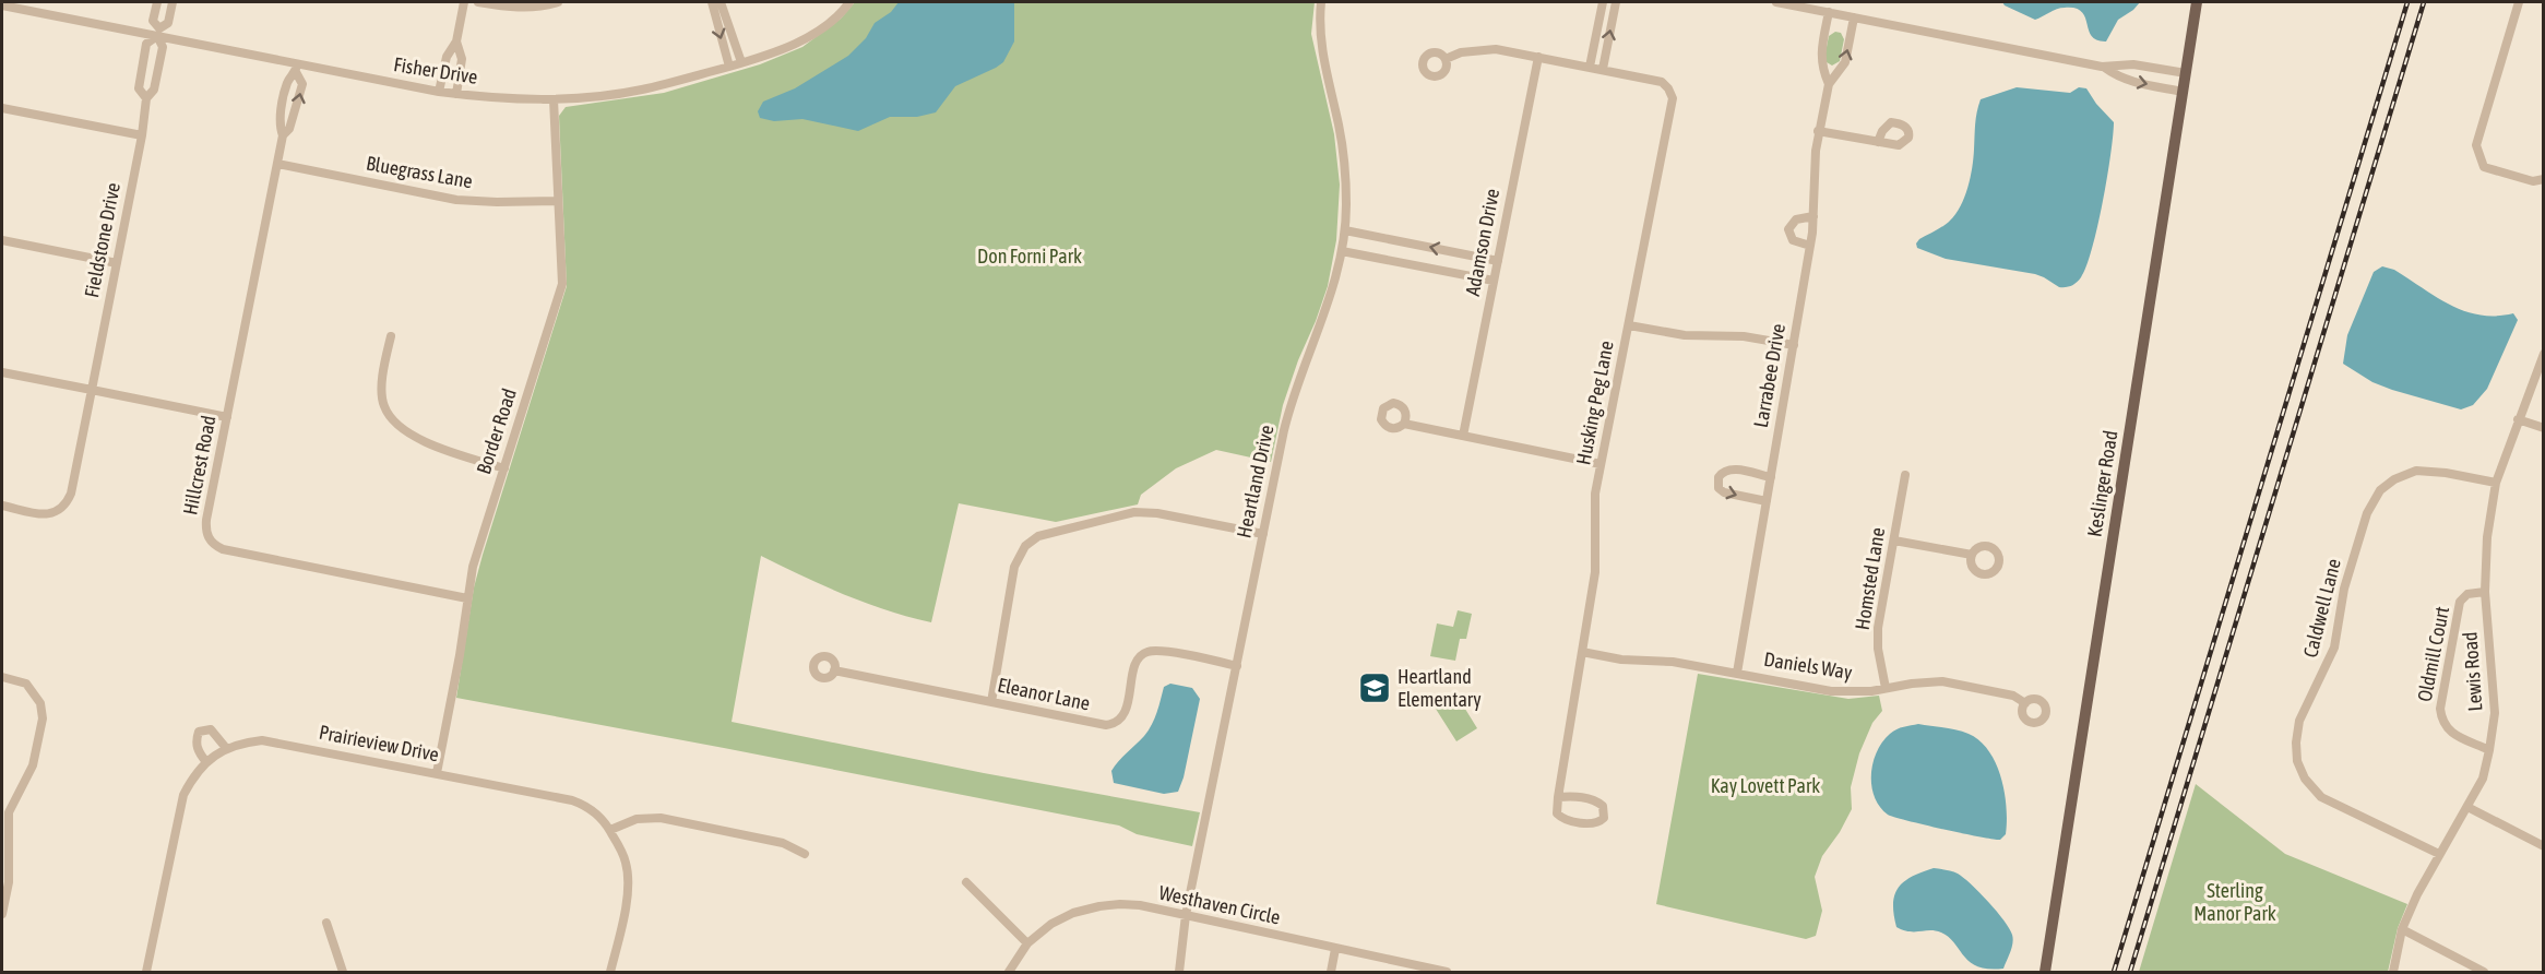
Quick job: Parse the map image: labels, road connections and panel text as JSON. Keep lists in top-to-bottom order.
{
  "streets": {
    "main road": ["Keslinger Road"],
    "street": [
      "Fisher Drive",
      "Bluegrass Lane",
      "Fieldstone Drive",
      "Adamson Drive",
      "Larrabee Drive",
      "Husking Peg Lane",
      "Border Road",
      "Hillcrest Road",
      "Heartland Drive",
      "Homsted Lane",
      "Caldwell Lane",
      "Oldmill Court",
      "Daniels Way",
      "Lewis Road",
      "Eleanor Lane",
      "Prairieview Drive",
      "Westhaven Circle"
    ]
  },
  "crossings": [
    ["Fisher Drive", "Fieldstone Drive"],
    ["Fisher Drive", "Border Road"],
    ["Fisher Drive", "Hillcrest Road"],
    ["Bluegrass Lane", "Border Road"],
    ["Bluegrass Lane", "Hillcrest Road"],
    ["Adamson Drive", "Husking Peg Lane"],
    ["Larrabee Drive", "Daniels Way"],
    ["Husking Peg Lane", "Daniels Way"],
    ["Border Road", "Hillcrest Road"],
    ["Border Road", "Prairieview Drive"],
    ["Heartland Drive", "Eleanor Lane"],
    ["Heartland Drive", "Westhaven Circle"],
    ["Homsted Lane", "Daniels Way"],
    ["Caldwell Lane", "Lewis Road"],
    ["Oldmill Court", "Lewis Road"]
  ],
  "parks": ["Don Forni Park", "Kay Lovett Park", "Sterling Manor Park"],
  "places": {
    "school or university": ["Heartland Elementary"]
  }
}
